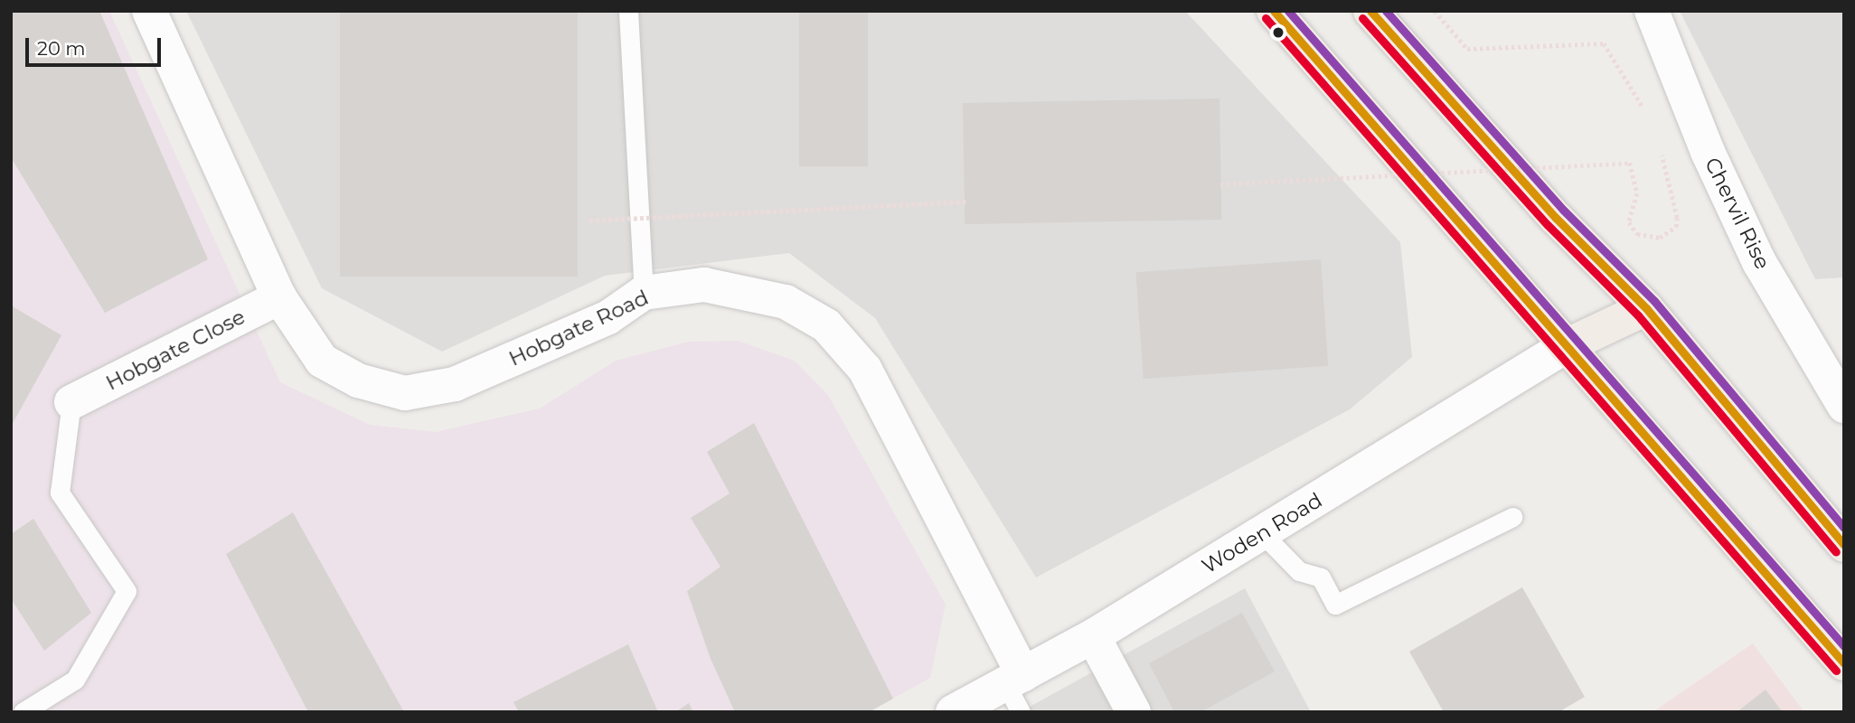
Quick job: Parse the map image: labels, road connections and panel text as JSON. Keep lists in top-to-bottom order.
{
  "streets": {
    "street": [
      "Chervil Rise",
      "Hobgate Road",
      "Hobgate Close",
      "Woden Road"
    ]
  },
  "crossings": [
    ["Hobgate Road", "Hobgate Close"],
    ["Hobgate Road", "Woden Road"]
  ],
  "scale_bar": "20 m"
}
